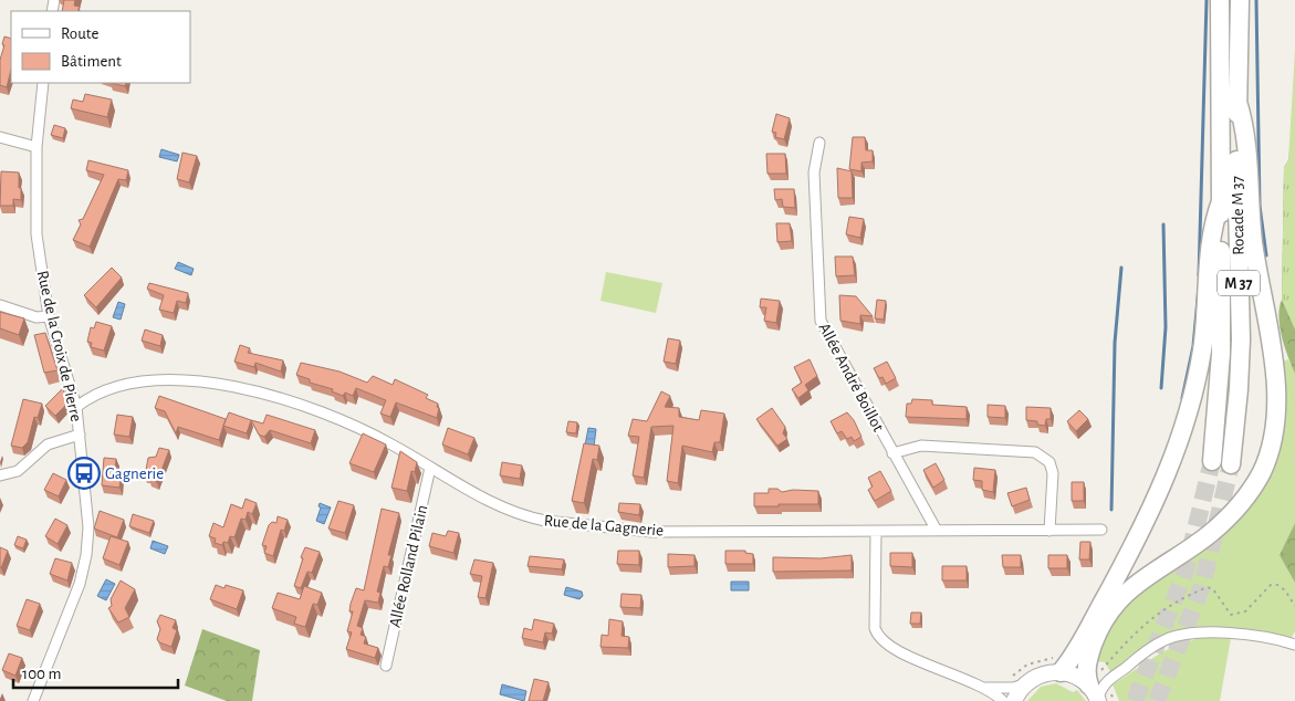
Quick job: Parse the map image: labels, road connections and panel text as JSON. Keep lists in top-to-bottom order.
{
  "streets": {
    "highway": ["Rocade M 37", "M 37"],
    "street": [
      "Rue de la Croix de Pierre",
      "Allée André Boillot",
      "Rue de la Gagnerie",
      "Allée Rolland Pilain"
    ]
  },
  "crossings": [
    ["Rue de la Croix de Pierre", "Rue de la Gagnerie"],
    ["Allée André Boillot", "Rue de la Gagnerie"],
    ["Rue de la Gagnerie", "Allée Rolland Pilain"]
  ],
  "places": {
    "bus stop": ["Gagnerie"]
  },
  "legend": ["Route", "Bâtiment"],
  "scale_bar": "100 m"
}
